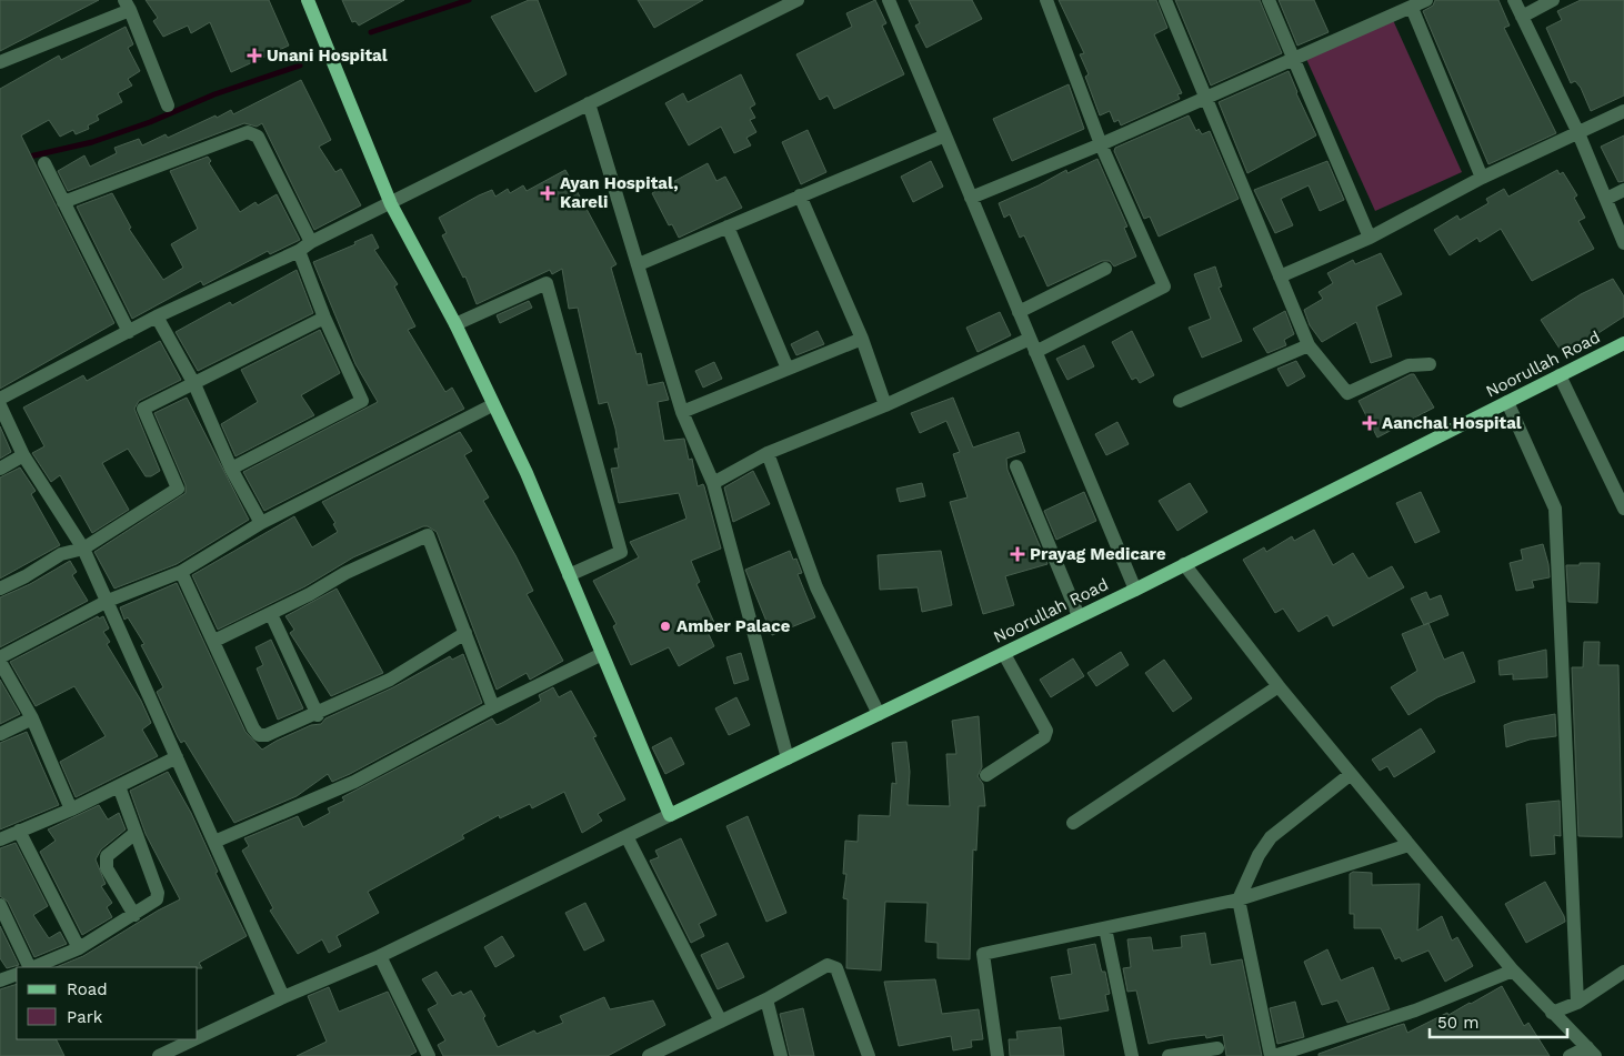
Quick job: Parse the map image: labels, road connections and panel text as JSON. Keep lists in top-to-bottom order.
{
  "streets": {
    "main road": ["Noorullah Road"]
  },
  "places": {
    "health": [
      "Unani Hospital",
      "Ayan Hospital, Kareli",
      "Aanchal Hospital",
      "Prayag Medicare"
    ],
    "other": ["Amber Palace"]
  },
  "legend": ["Road", "Park"],
  "scale_bar": "50 m"
}
